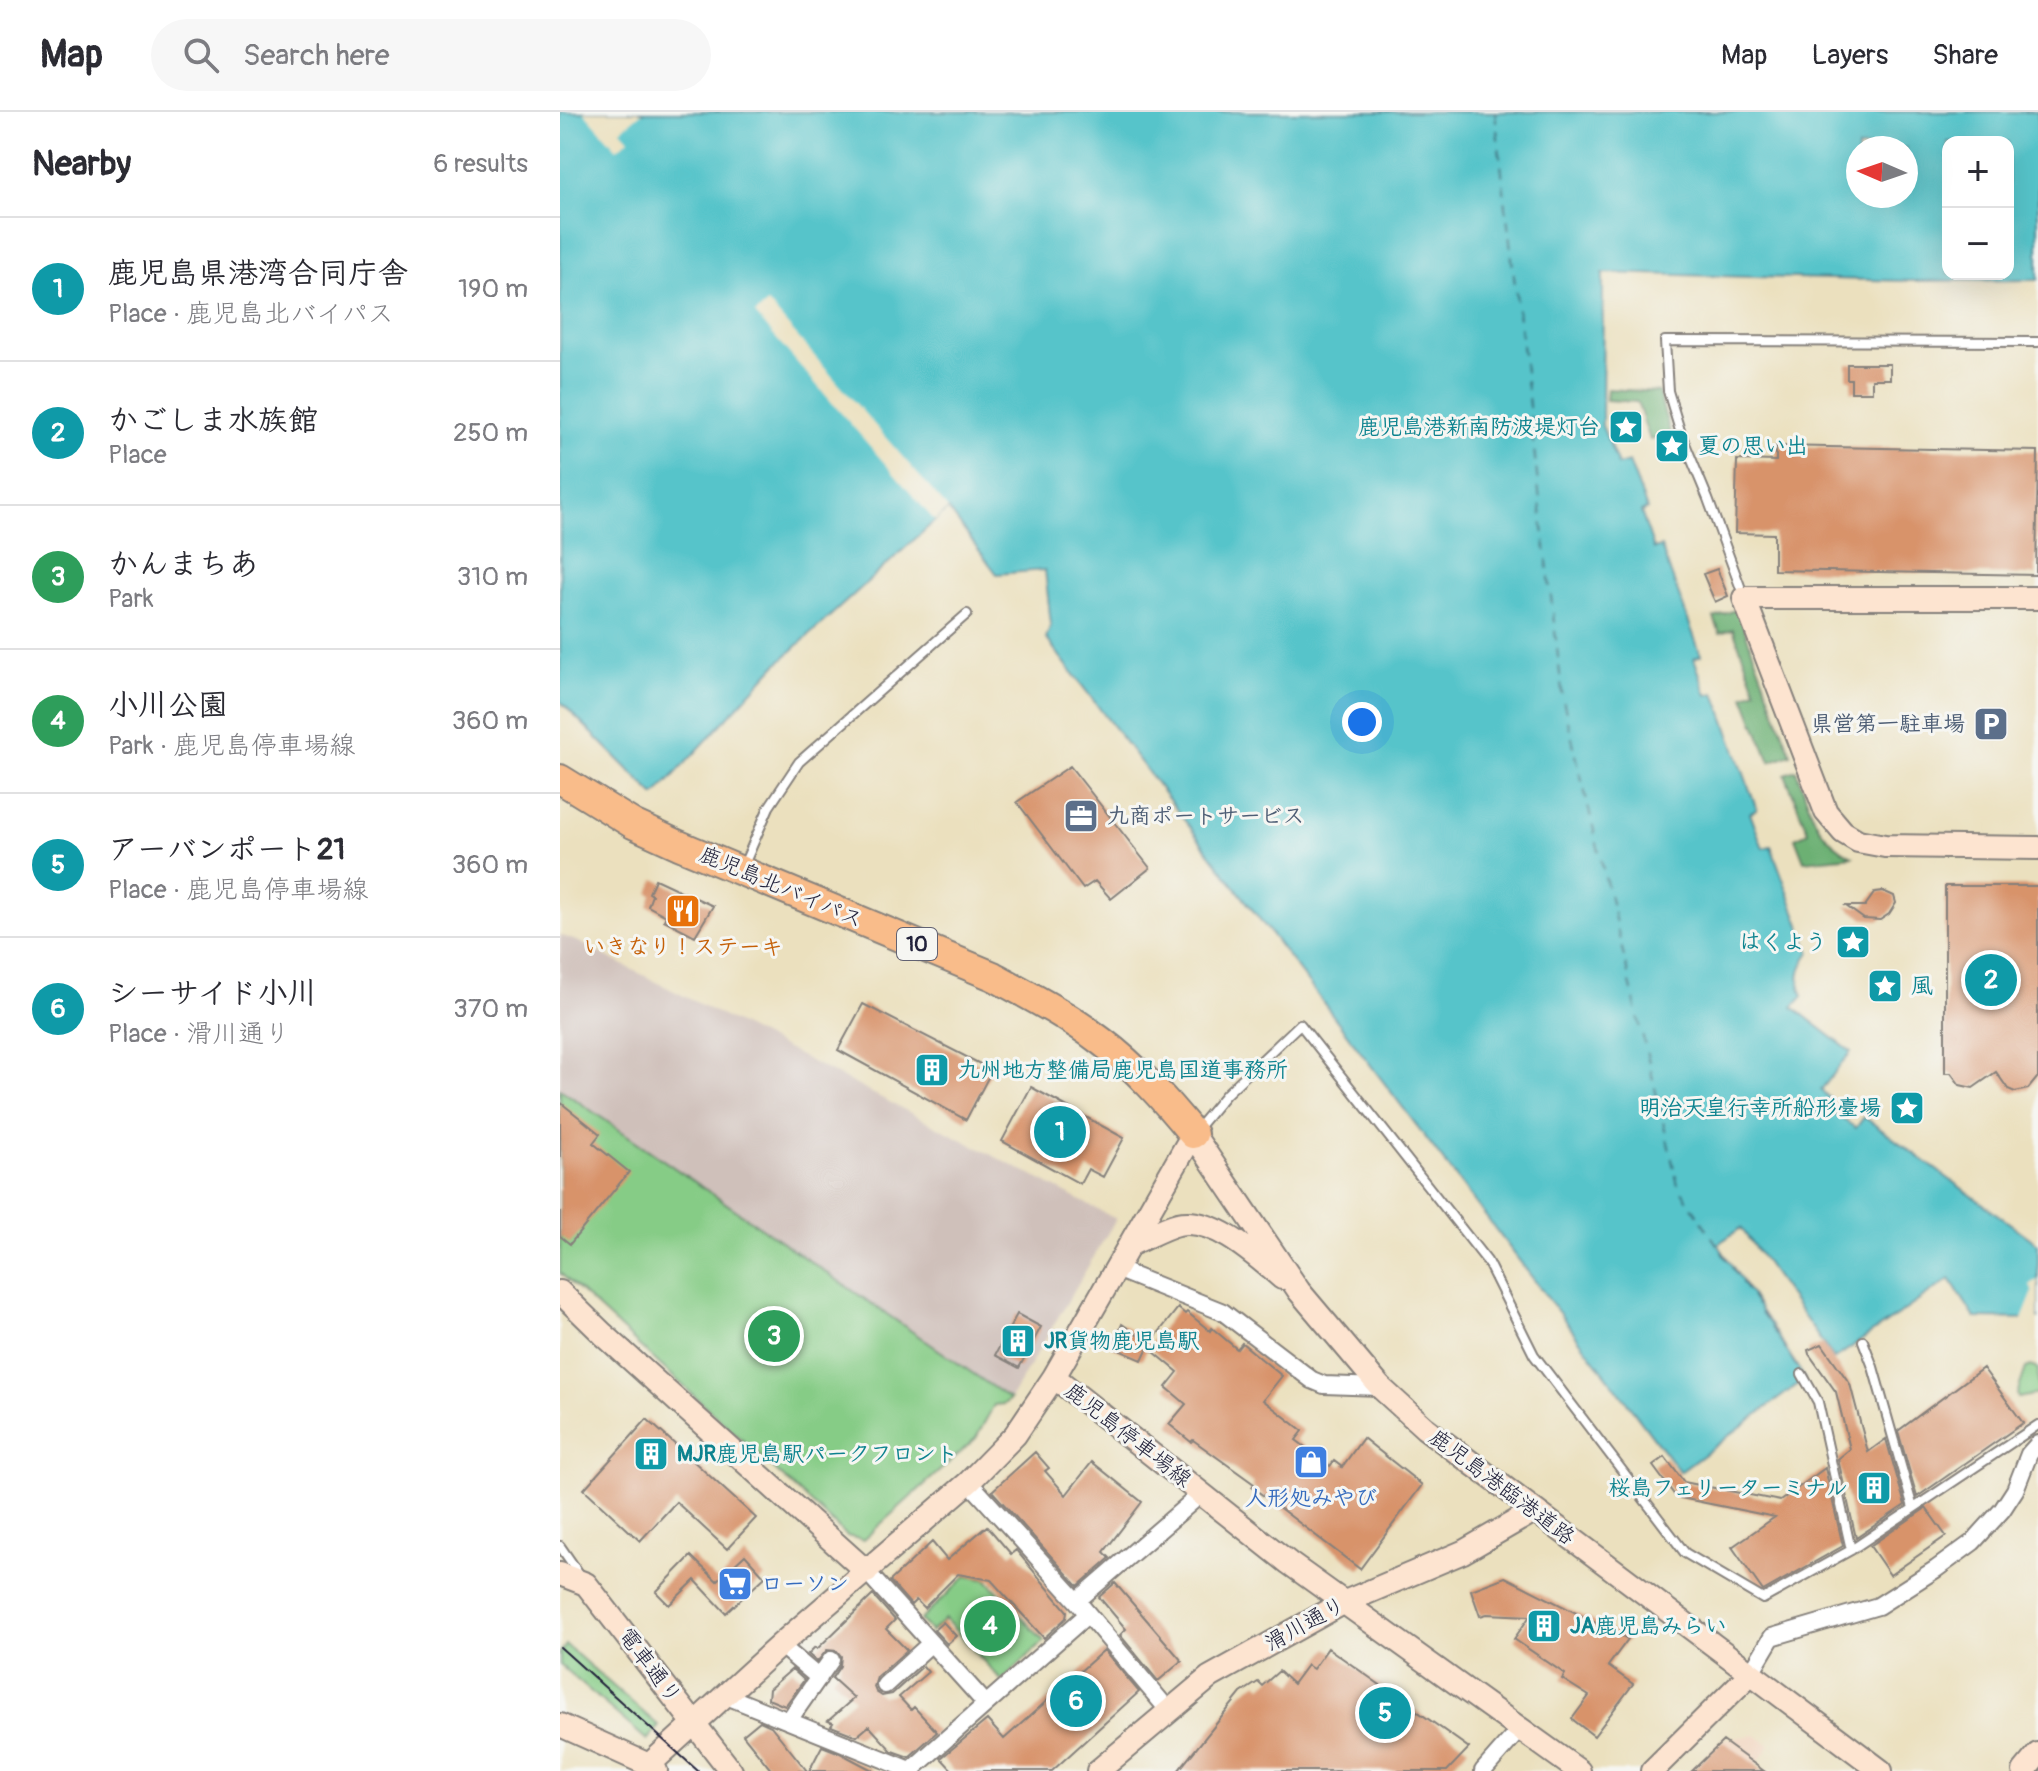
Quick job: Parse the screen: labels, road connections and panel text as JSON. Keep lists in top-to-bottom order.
{
  "streets": {
    "highway": ["鹿児島北バイパス", "10"],
    "street": [
      "鹿児島停車場線",
      "鹿児島港臨港道路",
      "滑川通り",
      "電車通り"
    ]
  },
  "crossings": [
    ["鹿児島北バイパス", "鹿児島港臨港道路"],
    ["鹿児島停車場線", "滑川通り"],
    ["鹿児島停車場線", "電車通り"],
    ["鹿児島港臨港道路", "滑川通り"]
  ],
  "places": {
    "place": [
      "鹿児島港新南防波堤灯台",
      "夏の思い出",
      "はくよう",
      "風",
      "明治天皇行幸所船形臺場"
    ],
    "parking": ["県営第一駐車場"],
    "office": ["九商ポートサービス"],
    "restaurant": ["いきなり！ステーキ"],
    "building": [
      "九州地方整備局鹿児島国道事務所",
      "JR貨物鹿児島駅",
      "MJR鹿児島駅パークフロント",
      "桜島フェリーターミナル",
      "JA鹿児島みらい"
    ],
    "shop": ["人形処みやび"],
    "supermarket": ["ローソン"]
  },
  "north": "left",
  "page": {
    "header": "Map",
    "search": "Search here",
    "nav": ["Map", "Layers", "Share"],
    "heading": ["Nearby", "6 results"],
    "map_buttons": ["+", "−"],
    "list": [
      {
        "mark": "1",
        "name": "鹿児島県港湾合同庁舎",
        "note": "Place · 鹿児島北バイパス",
        "value": "190 m"
      },
      {
        "mark": "2",
        "name": "かごしま水族館",
        "note": "Place",
        "value": "250 m"
      },
      {
        "mark": "3",
        "name": "かんまちあ",
        "note": "Park",
        "value": "310 m"
      },
      {
        "mark": "4",
        "name": "小川公園",
        "note": "Park · 鹿児島停車場線",
        "value": "360 m"
      },
      {
        "mark": "5",
        "name": "アーバンポート21",
        "note": "Place · 鹿児島停車場線",
        "value": "360 m"
      },
      {
        "mark": "6",
        "name": "シーサイド小川",
        "note": "Place · 滑川通り",
        "value": "370 m"
      }
    ],
    "pins": [
      "2",
      "1",
      "3",
      "4",
      "6",
      "5"
    ]
  }
}
